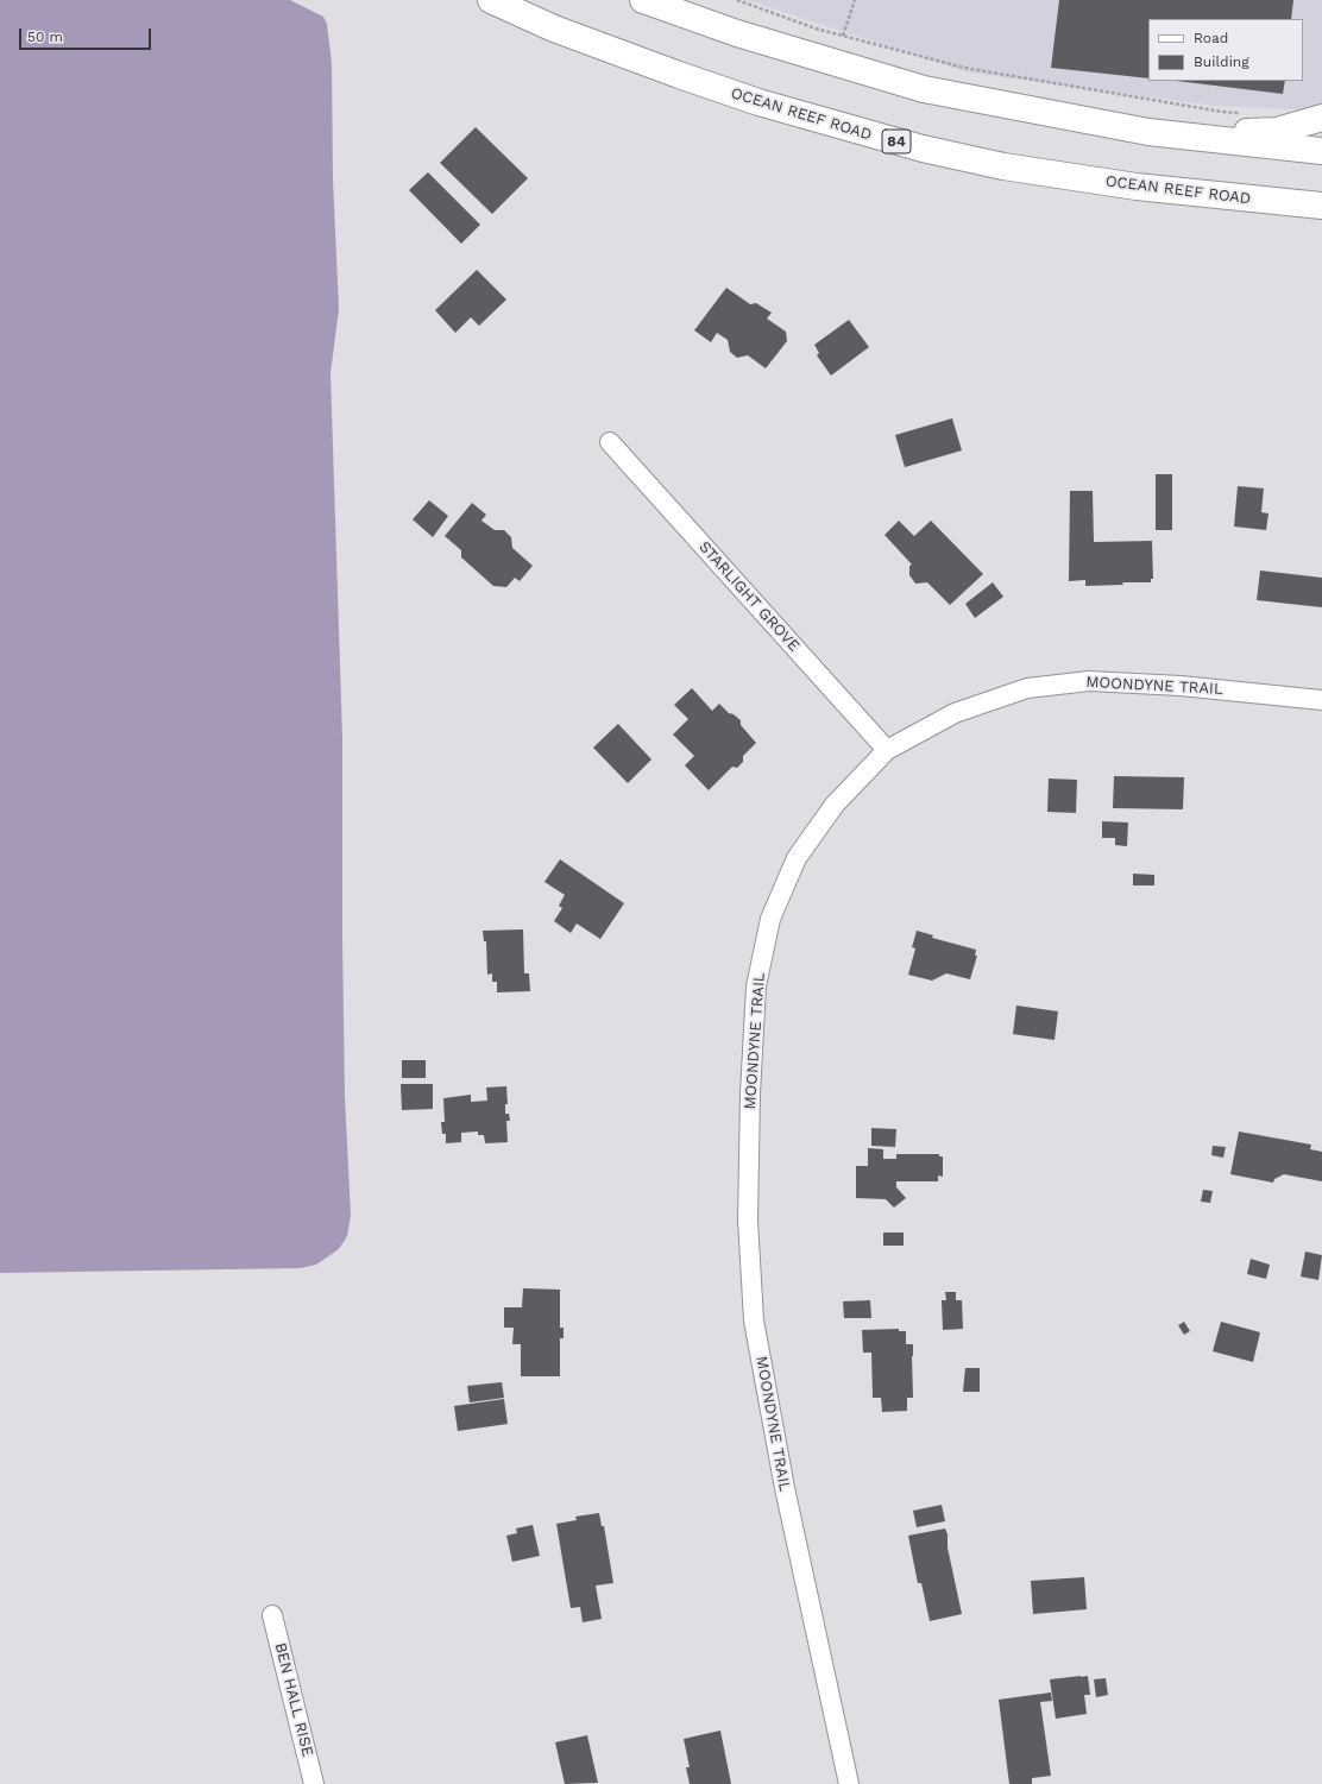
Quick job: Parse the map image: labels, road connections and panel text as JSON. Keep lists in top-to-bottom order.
{
  "streets": {
    "main road": ["OCEAN REEF ROAD", "84"],
    "street": ["STARLIGHT GROVE", "MOONDYNE TRAIL", "BEN HALL RISE"]
  },
  "crossings": [
    ["STARLIGHT GROVE", "MOONDYNE TRAIL"]
  ],
  "legend": ["Road", "Building"],
  "scale_bar": "50 m"
}
